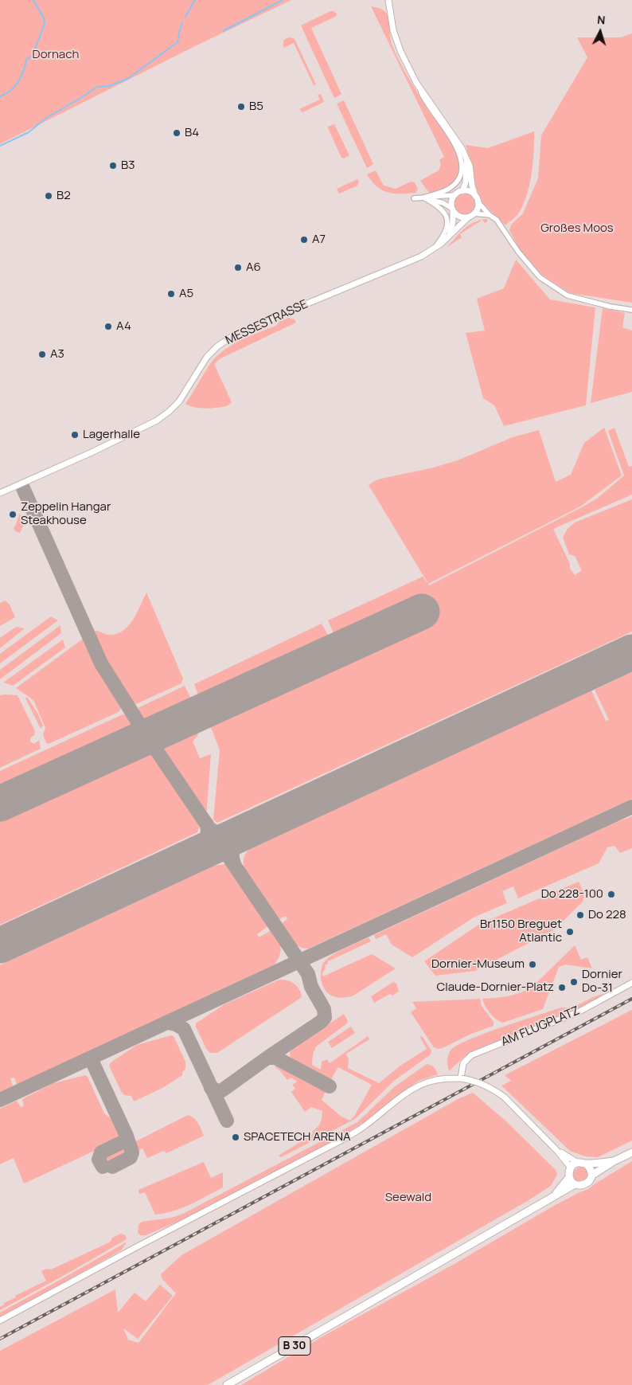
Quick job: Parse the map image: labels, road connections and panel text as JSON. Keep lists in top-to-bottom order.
{
  "streets": {
    "main road": ["B 30"],
    "street": ["MESSESTRASSE", "AM FLUGPLATZ"]
  },
  "parks": ["Dornach", "Großes Moos", "Seewald"],
  "places": [
    "B5",
    "B4",
    "B3",
    "B2",
    "A7",
    "A6",
    "A5",
    "A4",
    "A3",
    "Lagerhalle",
    "Zeppelin Hangar Steakhouse",
    "Do 228-100",
    "Do 228",
    "Br1150 Breguet Atlantic",
    "Dornier-Museum",
    "Dornier Do-31",
    "Claude-Dornier-Platz",
    "SPACETECH ARENA"
  ],
  "north": "top"
}
